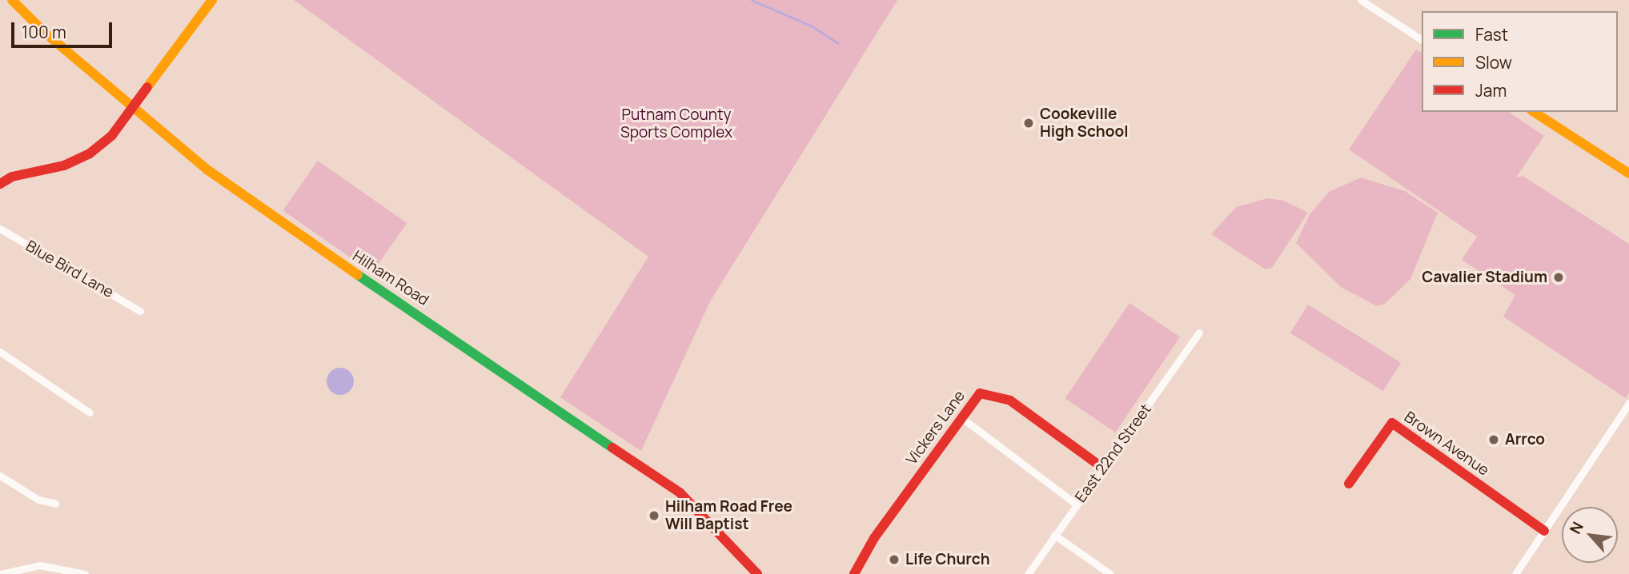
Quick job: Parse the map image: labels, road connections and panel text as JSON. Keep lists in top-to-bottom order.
{
  "streets": {
    "street": [
      "Blue Bird Lane",
      "Hilham Road",
      "Vickers Lane",
      "Brown Avenue",
      "East 22nd Street"
    ]
  },
  "crossings": [
    ["Vickers Lane", "East 22nd Street"]
  ],
  "parks": ["Putnam County Sports Complex"],
  "places": [
    "Cookeville High School",
    "Cavalier Stadium",
    "Arrco",
    "Hilham Road Free Will Baptist",
    "Life Church"
  ],
  "legend": ["Fast", "Slow", "Jam"],
  "scale_bar": "100 m",
  "north": "top left"
}
